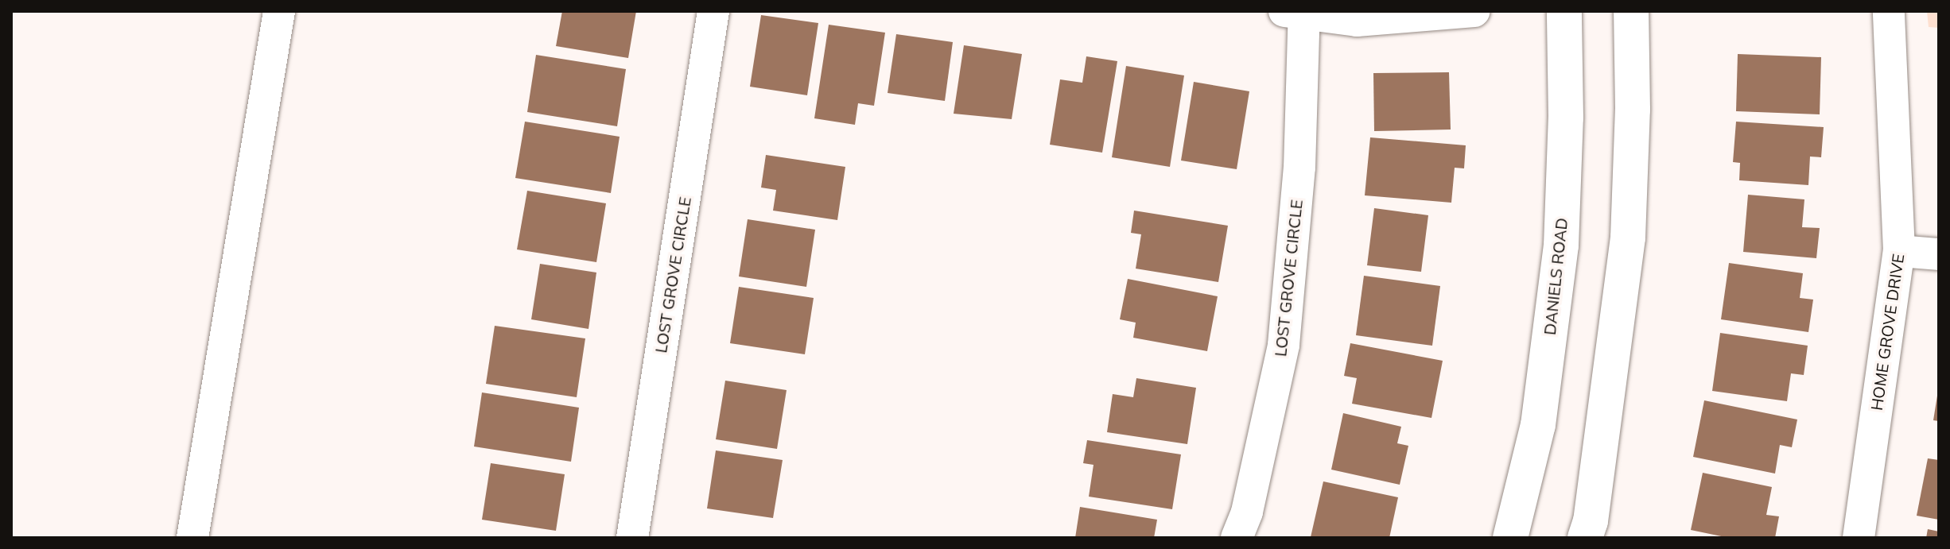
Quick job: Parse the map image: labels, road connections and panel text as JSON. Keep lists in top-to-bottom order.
{
  "streets": {
    "main road": ["DANIELS ROAD"],
    "street": ["LOST GROVE CIRCLE", "HOME GROVE DRIVE"]
  }
}
